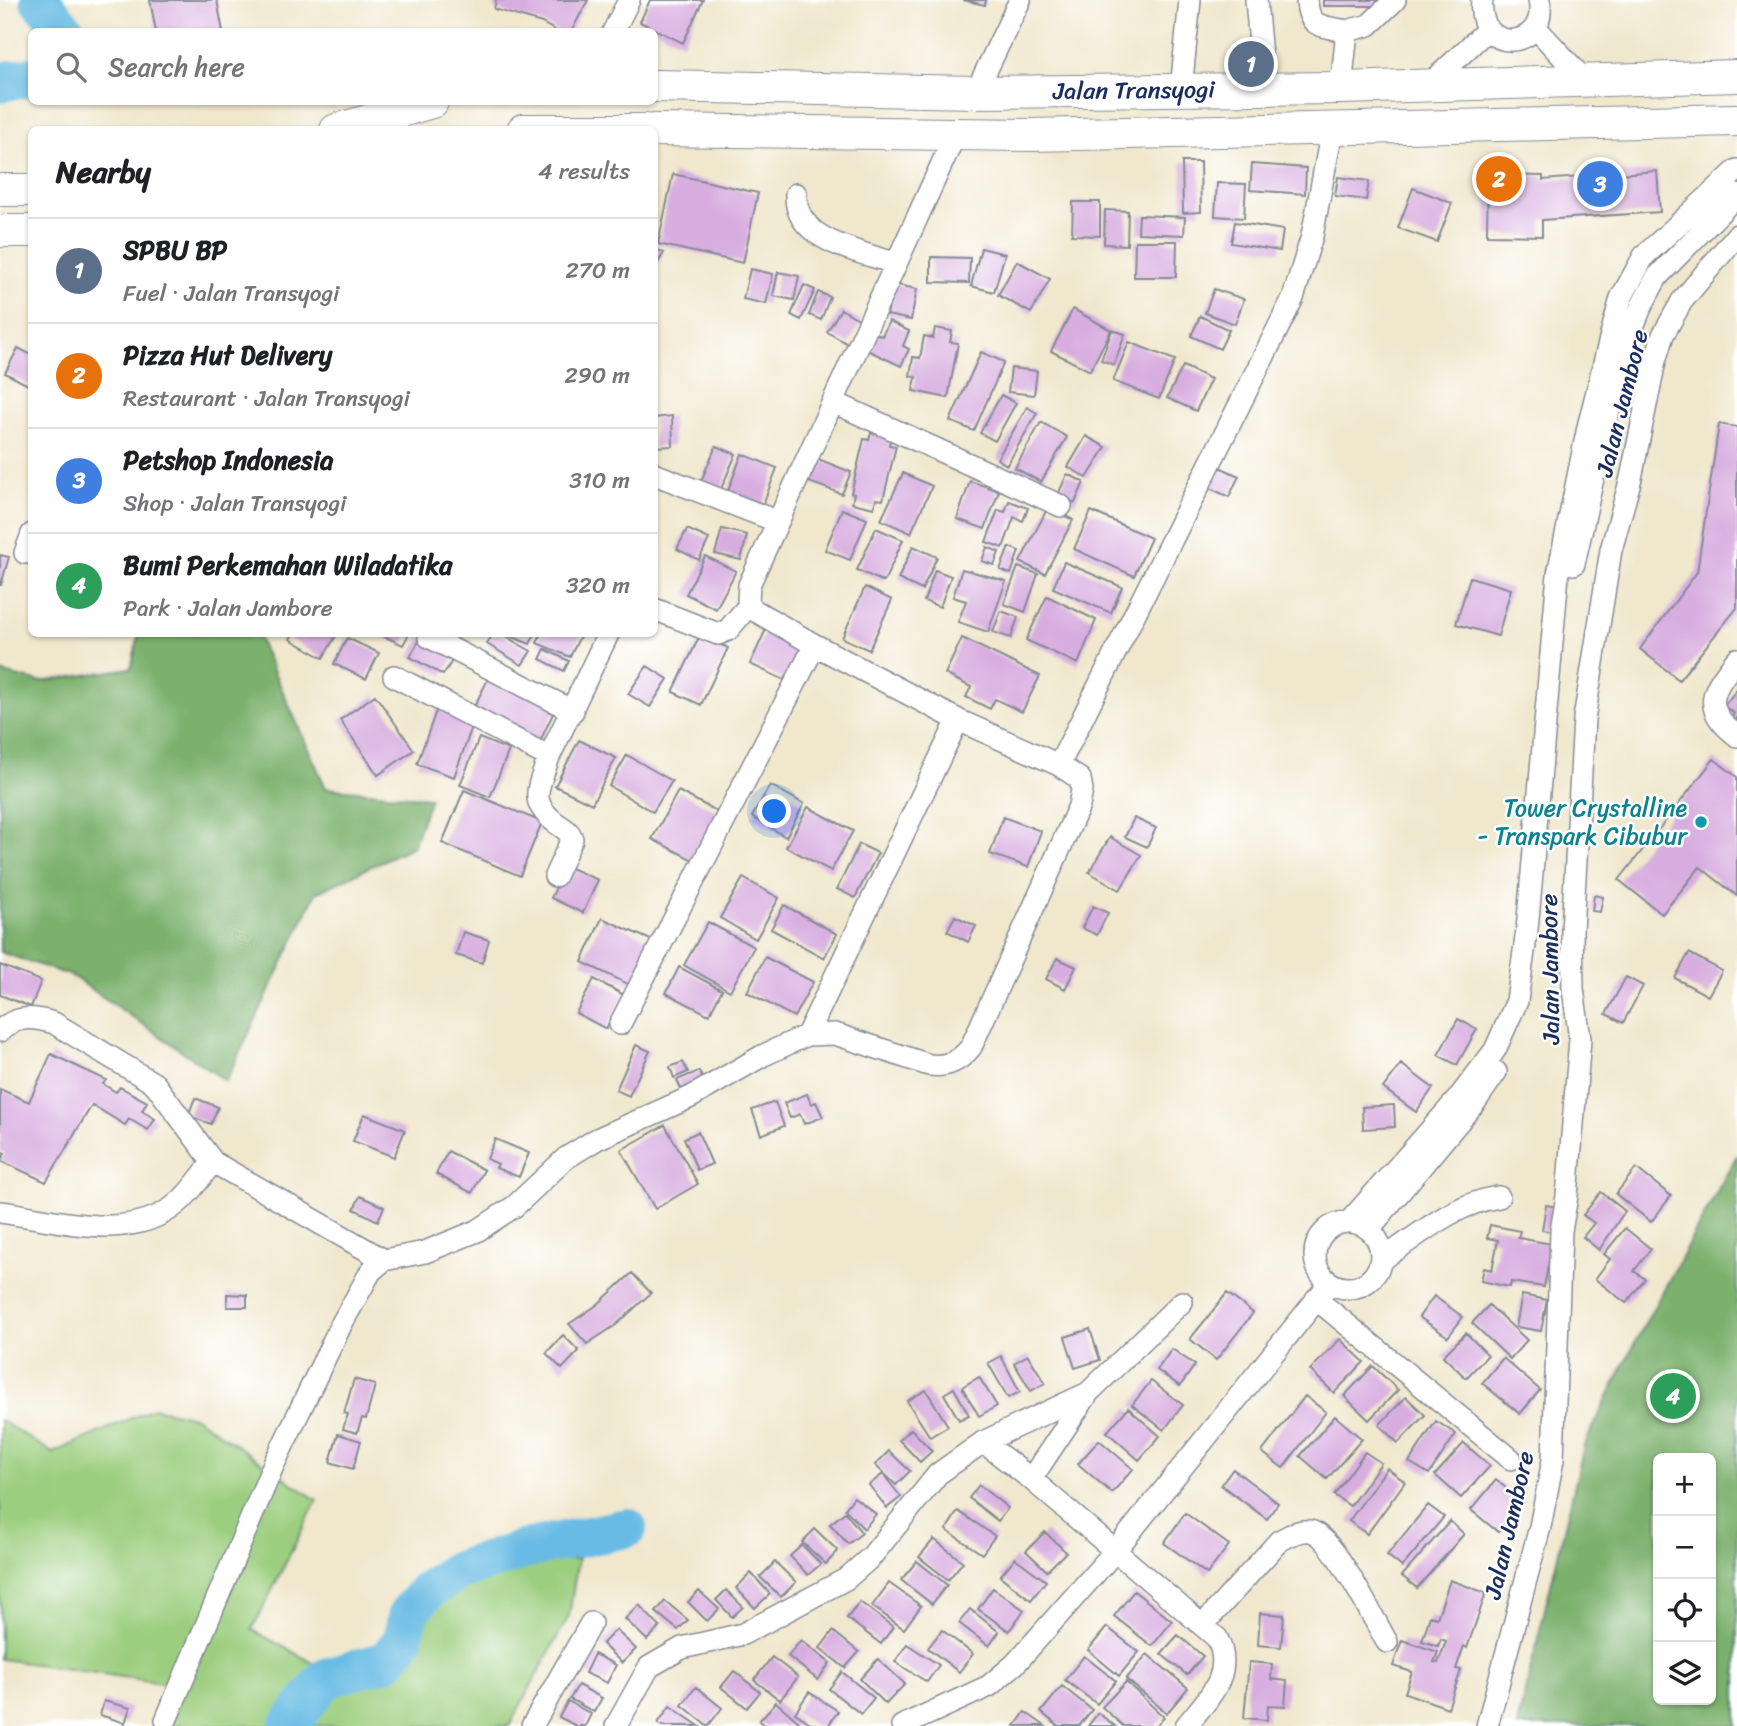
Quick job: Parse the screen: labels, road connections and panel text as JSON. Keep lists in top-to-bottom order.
{
  "streets": {
    "highway": ["Jalan Transyogi"],
    "street": ["Jalan Jambore"]
  },
  "places": ["Tower Crystalline - Transpark Cibubur"],
  "page": {
    "search": "Search here",
    "pins": [
      "1",
      "2",
      "3",
      "4"
    ],
    "heading": ["Nearby", "4 results"],
    "list": [
      {
        "mark": "1",
        "name": "SPBU BP",
        "note": "Fuel · Jalan Transyogi",
        "value": "270 m"
      },
      {
        "mark": "2",
        "name": "Pizza Hut Delivery",
        "note": "Restaurant · Jalan Transyogi",
        "value": "290 m"
      },
      {
        "mark": "3",
        "name": "Petshop Indonesia",
        "note": "Shop · Jalan Transyogi",
        "value": "310 m"
      },
      {
        "mark": "4",
        "name": "Bumi Perkemahan Wiladatika",
        "note": "Park · Jalan Jambore",
        "value": "320 m"
      }
    ],
    "map_buttons": ["+", "−"]
  }
}
